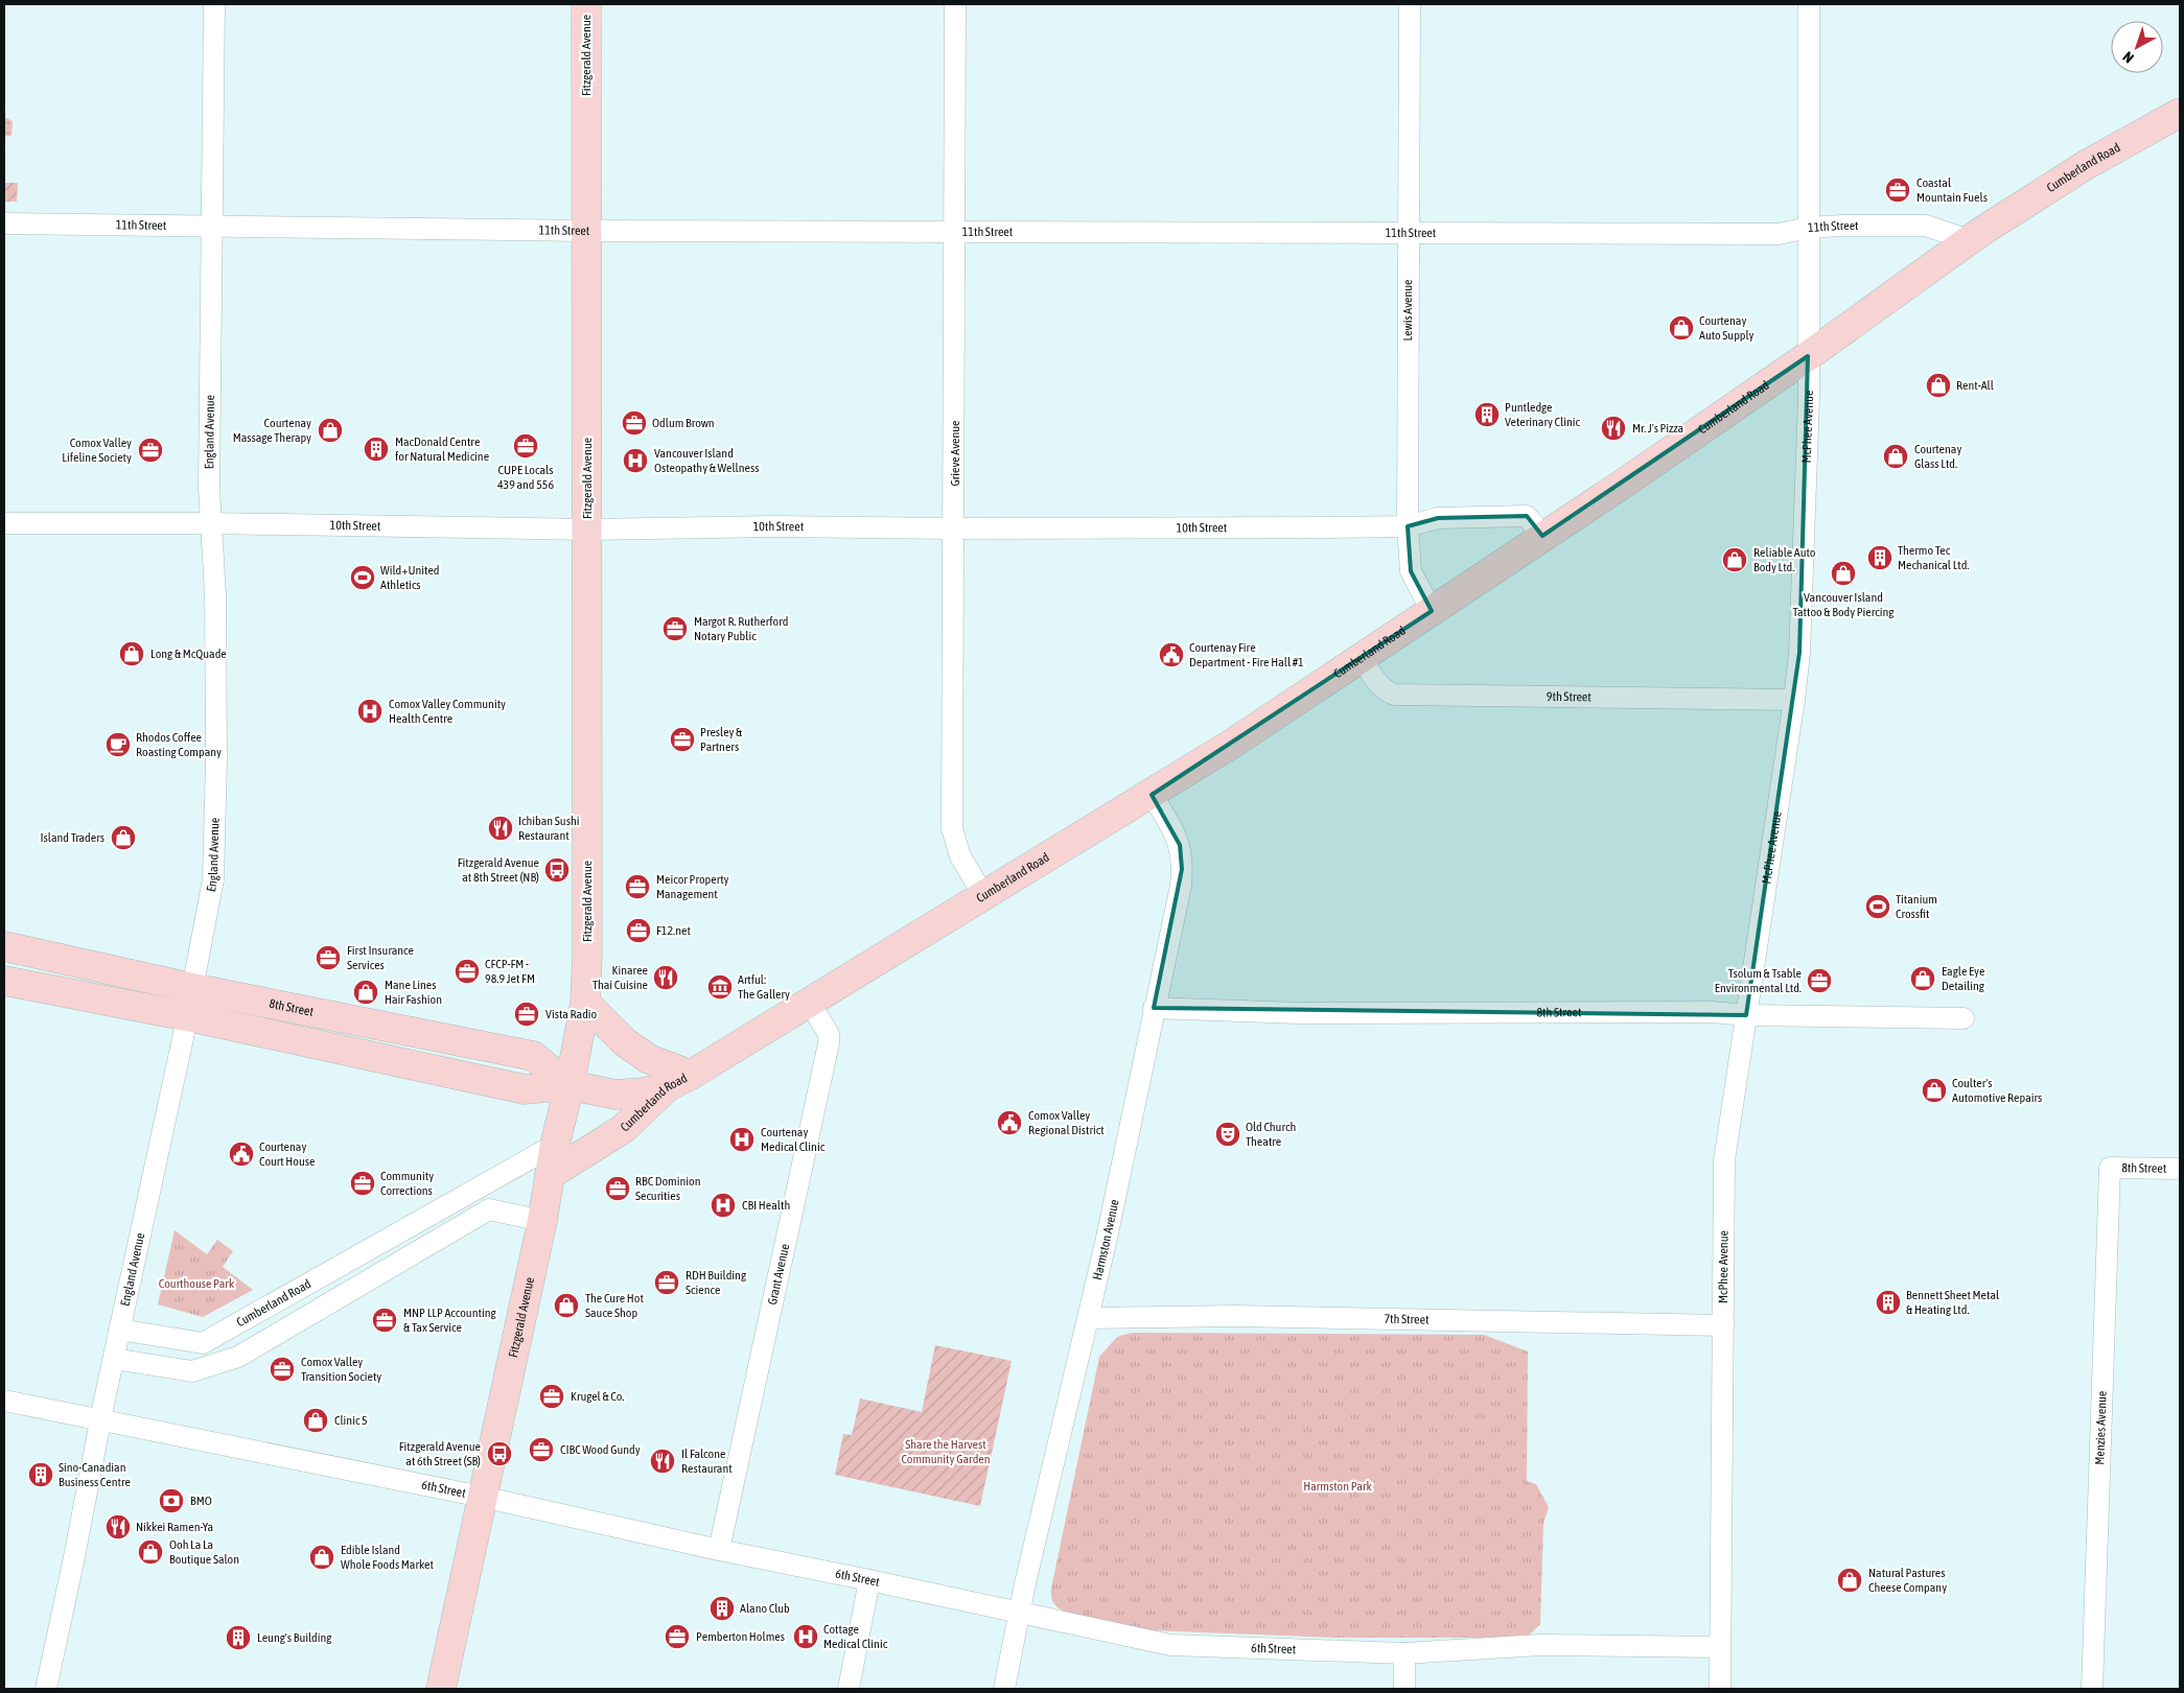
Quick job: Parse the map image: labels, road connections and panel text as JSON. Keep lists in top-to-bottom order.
{
  "streets": {
    "street": [
      "Fitzgerald Avenue",
      "Cumberland Road",
      "11th Street",
      "Lewis Avenue",
      "McPhee Avenue",
      "England Avenue",
      "Grieve Avenue",
      "10th Street",
      "9th Street",
      "8th Street",
      "Harmston Avenue",
      "Grant Avenue",
      "7th Street",
      "Menzies Avenue",
      "6th Street"
    ]
  },
  "crossings": [
    ["Fitzgerald Avenue", "Cumberland Road"],
    ["Fitzgerald Avenue", "11th Street"],
    ["Fitzgerald Avenue", "10th Street"],
    ["Fitzgerald Avenue", "8th Street"],
    ["Fitzgerald Avenue", "6th Street"],
    ["Cumberland Road", "11th Street"],
    ["Cumberland Road", "Lewis Avenue"],
    ["Cumberland Road", "McPhee Avenue"],
    ["Cumberland Road", "England Avenue"],
    ["Cumberland Road", "Grieve Avenue"],
    ["Cumberland Road", "10th Street"],
    ["Cumberland Road", "9th Street"],
    ["Cumberland Road", "8th Street"],
    ["Cumberland Road", "Harmston Avenue"],
    ["Cumberland Road", "Grant Avenue"],
    ["11th Street", "Lewis Avenue"],
    ["11th Street", "McPhee Avenue"],
    ["11th Street", "England Avenue"],
    ["11th Street", "Grieve Avenue"],
    ["Lewis Avenue", "10th Street"],
    ["McPhee Avenue", "9th Street"],
    ["McPhee Avenue", "8th Street"],
    ["McPhee Avenue", "7th Street"],
    ["McPhee Avenue", "6th Street"],
    ["England Avenue", "10th Street"],
    ["England Avenue", "8th Street"],
    ["England Avenue", "6th Street"],
    ["Grieve Avenue", "10th Street"],
    ["8th Street", "Harmston Avenue"],
    ["8th Street", "Menzies Avenue"],
    ["Harmston Avenue", "7th Street"],
    ["Harmston Avenue", "6th Street"],
    ["Grant Avenue", "6th Street"]
  ],
  "parks": ["Courthouse Park", "Share the Harvest Community Garden", "Harmston Park"],
  "places": {
    "office": [
      "Coastal Mountain Fuels",
      "Odlum Brown",
      "CUPE Locals 439 and 556",
      "Comox Valley Lifeline Society",
      "Margot R. Rutherford Notary Public",
      "Presley & Partners",
      "Meicor Property Management",
      "F12.net",
      "First Insurance Services",
      "CFCP-FM - 98.9 Jet FM",
      "Tsolum & Tsable Environmental Ltd.",
      "Vista Radio",
      "Community Corrections",
      "RBC Dominion Securities",
      "RDH Building Science",
      "MNP LLP Accounting & Tax Service",
      "Comox Valley Transition Society",
      "Krugel & Co.",
      "CIBC Wood Gundy",
      "Pemberton Holmes"
    ],
    "shop": [
      "Courtenay Auto Supply",
      "Rent-All",
      "Courtenay Massage Therapy",
      "Courtenay Glass Ltd.",
      "Reliable Auto Body Ltd.",
      "Vancouver Island Tattoo & Body Piercing",
      "Long & McQuade",
      "Island Traders",
      "Eagle Eye Detailing",
      "Mane Lines Hair Fashion",
      "Coulter's Automotive Repairs",
      "The Cure Hot Sauce Shop",
      "Clinic 5",
      "Ooh La La Boutique Salon",
      "Edible Island Whole Foods Market",
      "Natural Pastures Cheese Company"
    ],
    "building": [
      "Puntledge Veterinary Clinic",
      "MacDonald Centre for Natural Medicine",
      "Thermo Tec Mechanical Ltd.",
      "Bennett Sheet Metal & Heating Ltd.",
      "Sino-Canadian Business Centre",
      "Alano Club",
      "Leung's Building"
    ],
    "restaurant": [
      "Mr. J's Pizza",
      "Ichiban Sushi Restaurant",
      "Kinaree Thai Cuisine",
      "Il Falcone Restaurant",
      "Nikkei Ramen-Ya"
    ],
    "hospital": [
      "Vancouver Island Osteopathy & Wellness",
      "Comox Valley Community Health Centre",
      "Courtenay Medical Clinic",
      "CBI Health",
      "Cottage Medical Clinic"
    ],
    "sports": ["Wild+United Athletics", "Titanium Crossfit"],
    "public building": ["Courtenay Fire Department - Fire Hall #1", "Comox Valley Regional District", "Courtenay Court House"],
    "cafe": ["Rhodos Coffee Roasting Company"],
    "bus stop": ["Fitzgerald Avenue at 8th Street (NB)", "Fitzgerald Avenue at 6th Street (SB)"],
    "museum": ["Artful: The Gallery"],
    "theatre": ["Old Church Theatre"],
    "bank": ["BMO"]
  },
  "north": "bottom left"
}
